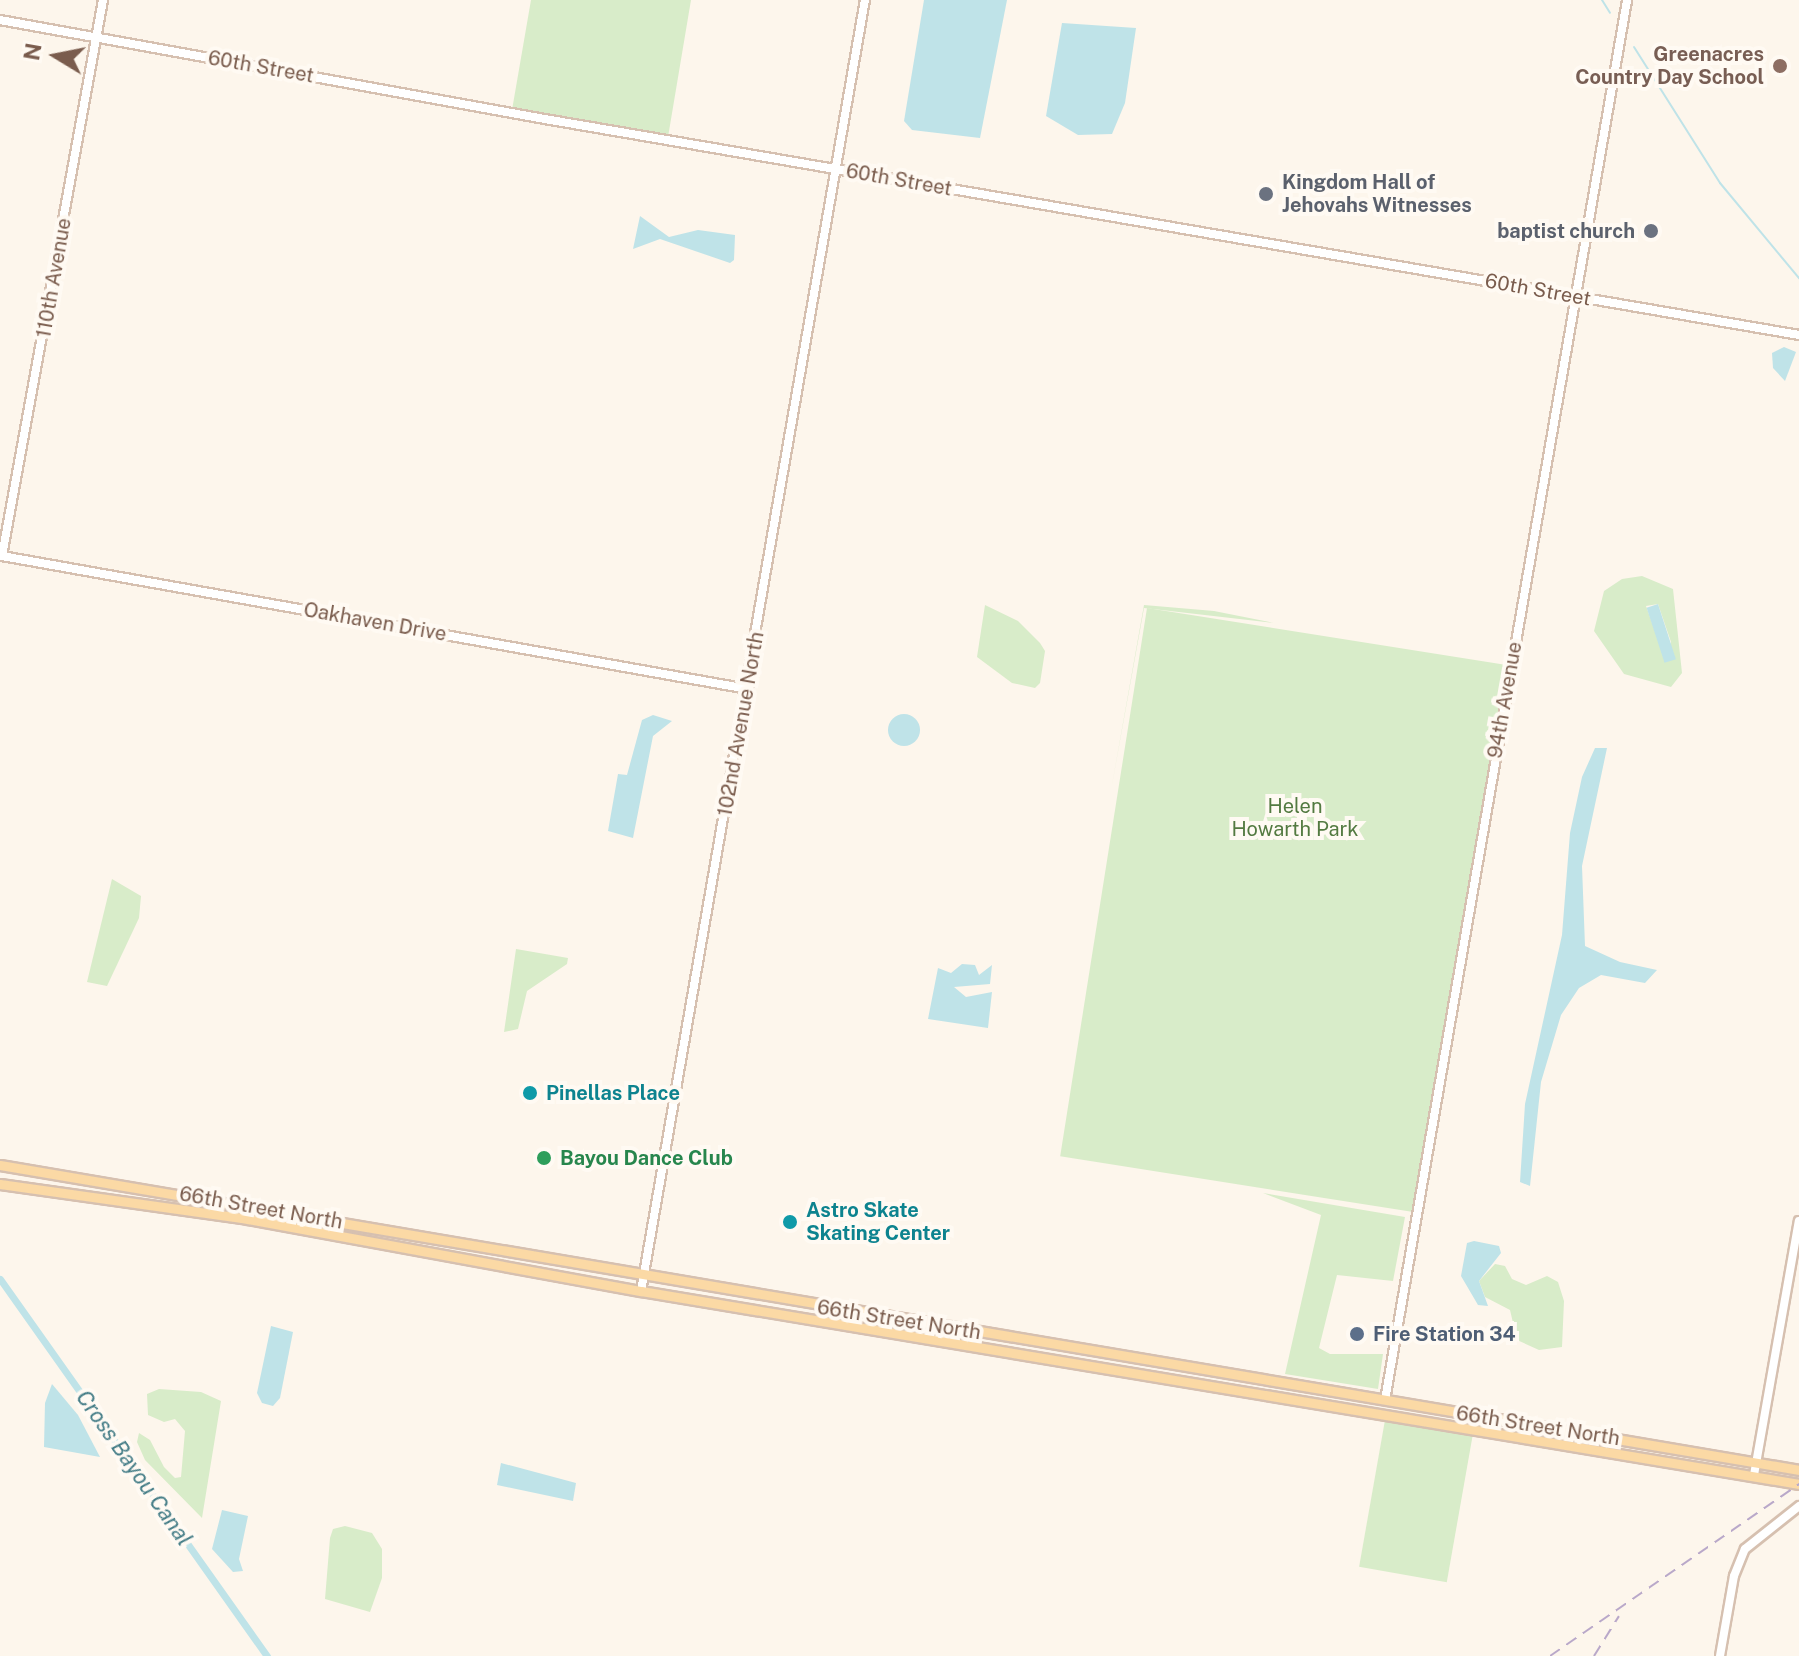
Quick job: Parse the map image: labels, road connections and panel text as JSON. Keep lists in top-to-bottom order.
{
  "streets": {
    "main road": ["66th Street North"],
    "street": [
      "60th Street",
      "110th Avenue",
      "Oakhaven Drive",
      "94th Avenue",
      "102nd Avenue North"
    ]
  },
  "crossings": [
    ["60th Street", "110th Avenue"],
    ["60th Street", "94th Avenue"],
    ["60th Street", "102nd Avenue North"],
    ["110th Avenue", "Oakhaven Drive"],
    ["Oakhaven Drive", "102nd Avenue North"],
    ["94th Avenue", "66th Street North"],
    ["102nd Avenue North", "66th Street North"]
  ],
  "water": ["Cross Bayou Canal"],
  "parks": ["Helen Howarth Park"],
  "places": [
    "Greenacres Country Day School",
    "Kingdom Hall of Jehovahs Witnesses",
    "baptist church",
    "Pinellas Place",
    "Bayou Dance Club",
    "Astro Skate Skating Center",
    "Fire Station 34"
  ],
  "north": "left"
}
